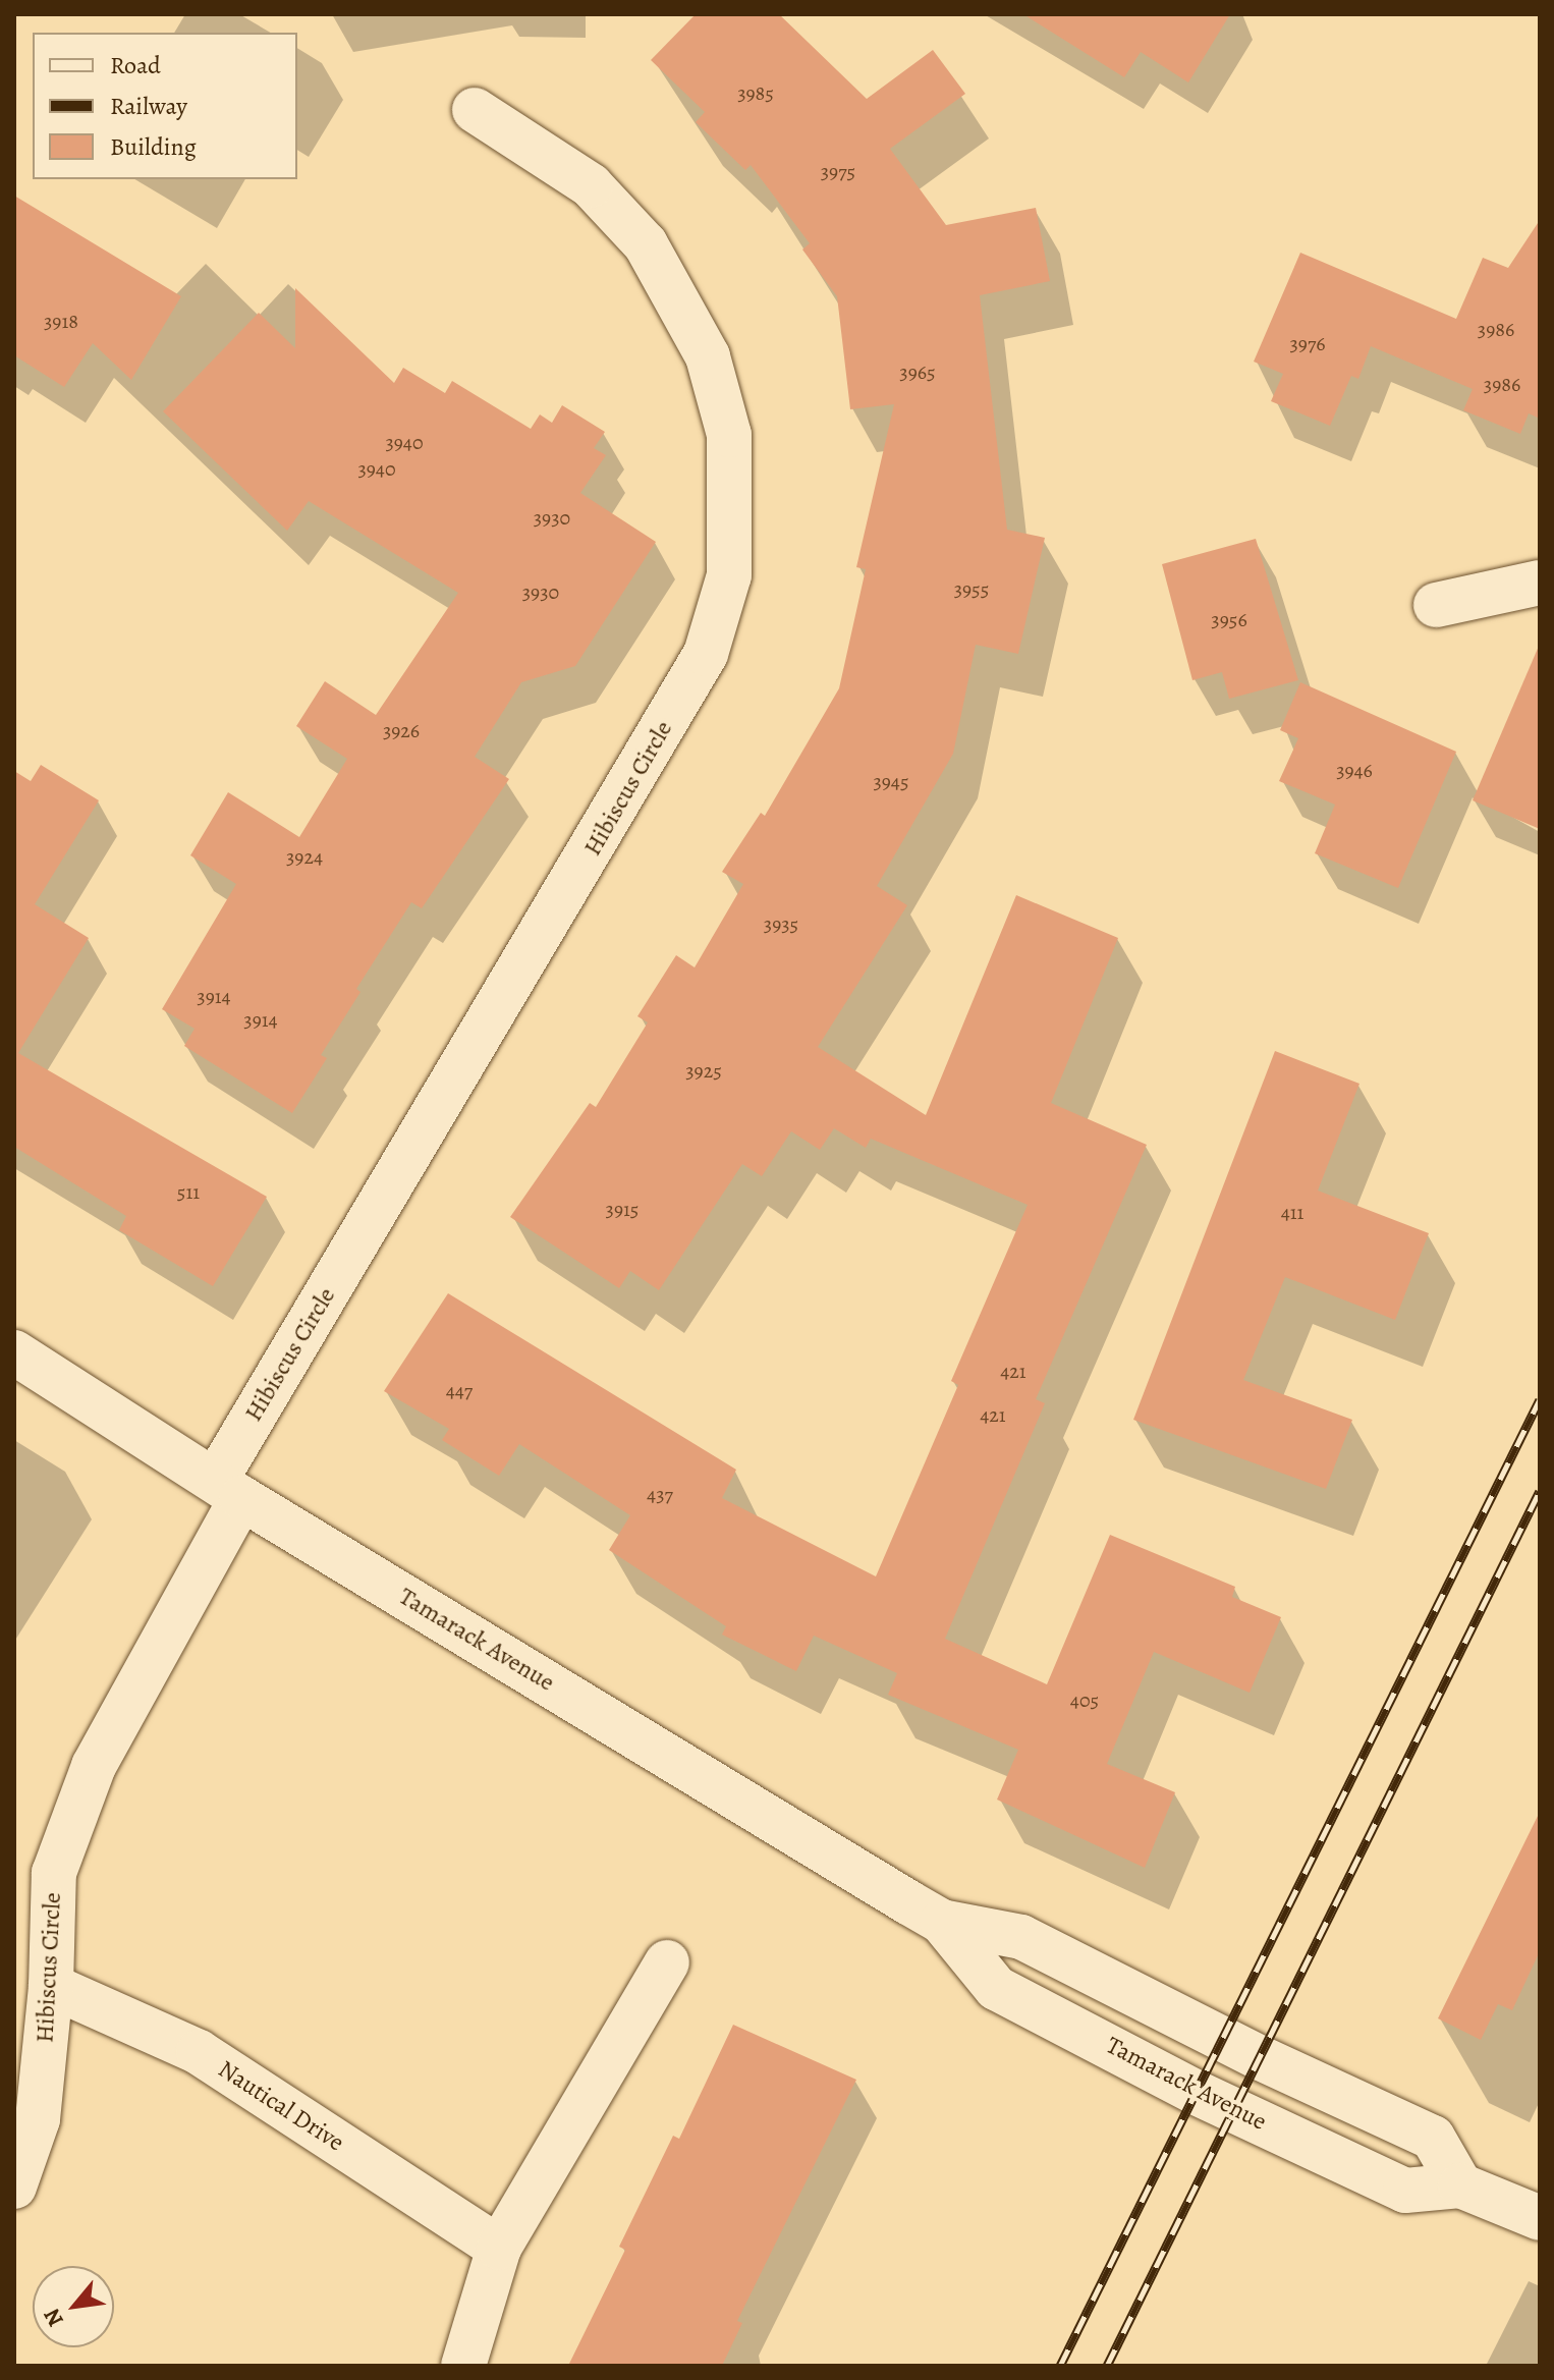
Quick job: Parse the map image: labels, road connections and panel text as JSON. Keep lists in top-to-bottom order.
{
  "streets": {
    "street": ["Hibiscus Circle", "Tamarack Avenue", "Nautical Drive"]
  },
  "crossings": [
    ["Hibiscus Circle", "Tamarack Avenue"],
    ["Hibiscus Circle", "Nautical Drive"]
  ],
  "house_numbers": [
    "3985",
    "3975",
    "3918",
    "3986",
    "3976",
    "3965",
    "3986",
    "3940",
    "3940",
    "3930",
    "3955",
    "3930",
    "3956",
    "3926",
    "3946",
    "3945",
    "3924",
    "3935",
    "3914",
    "3914",
    "3925",
    "511",
    "3915",
    "411",
    "421",
    "447",
    "421",
    "437",
    "405"
  ],
  "legend": ["Road", "Railway", "Building"],
  "north": "bottom left"
}
